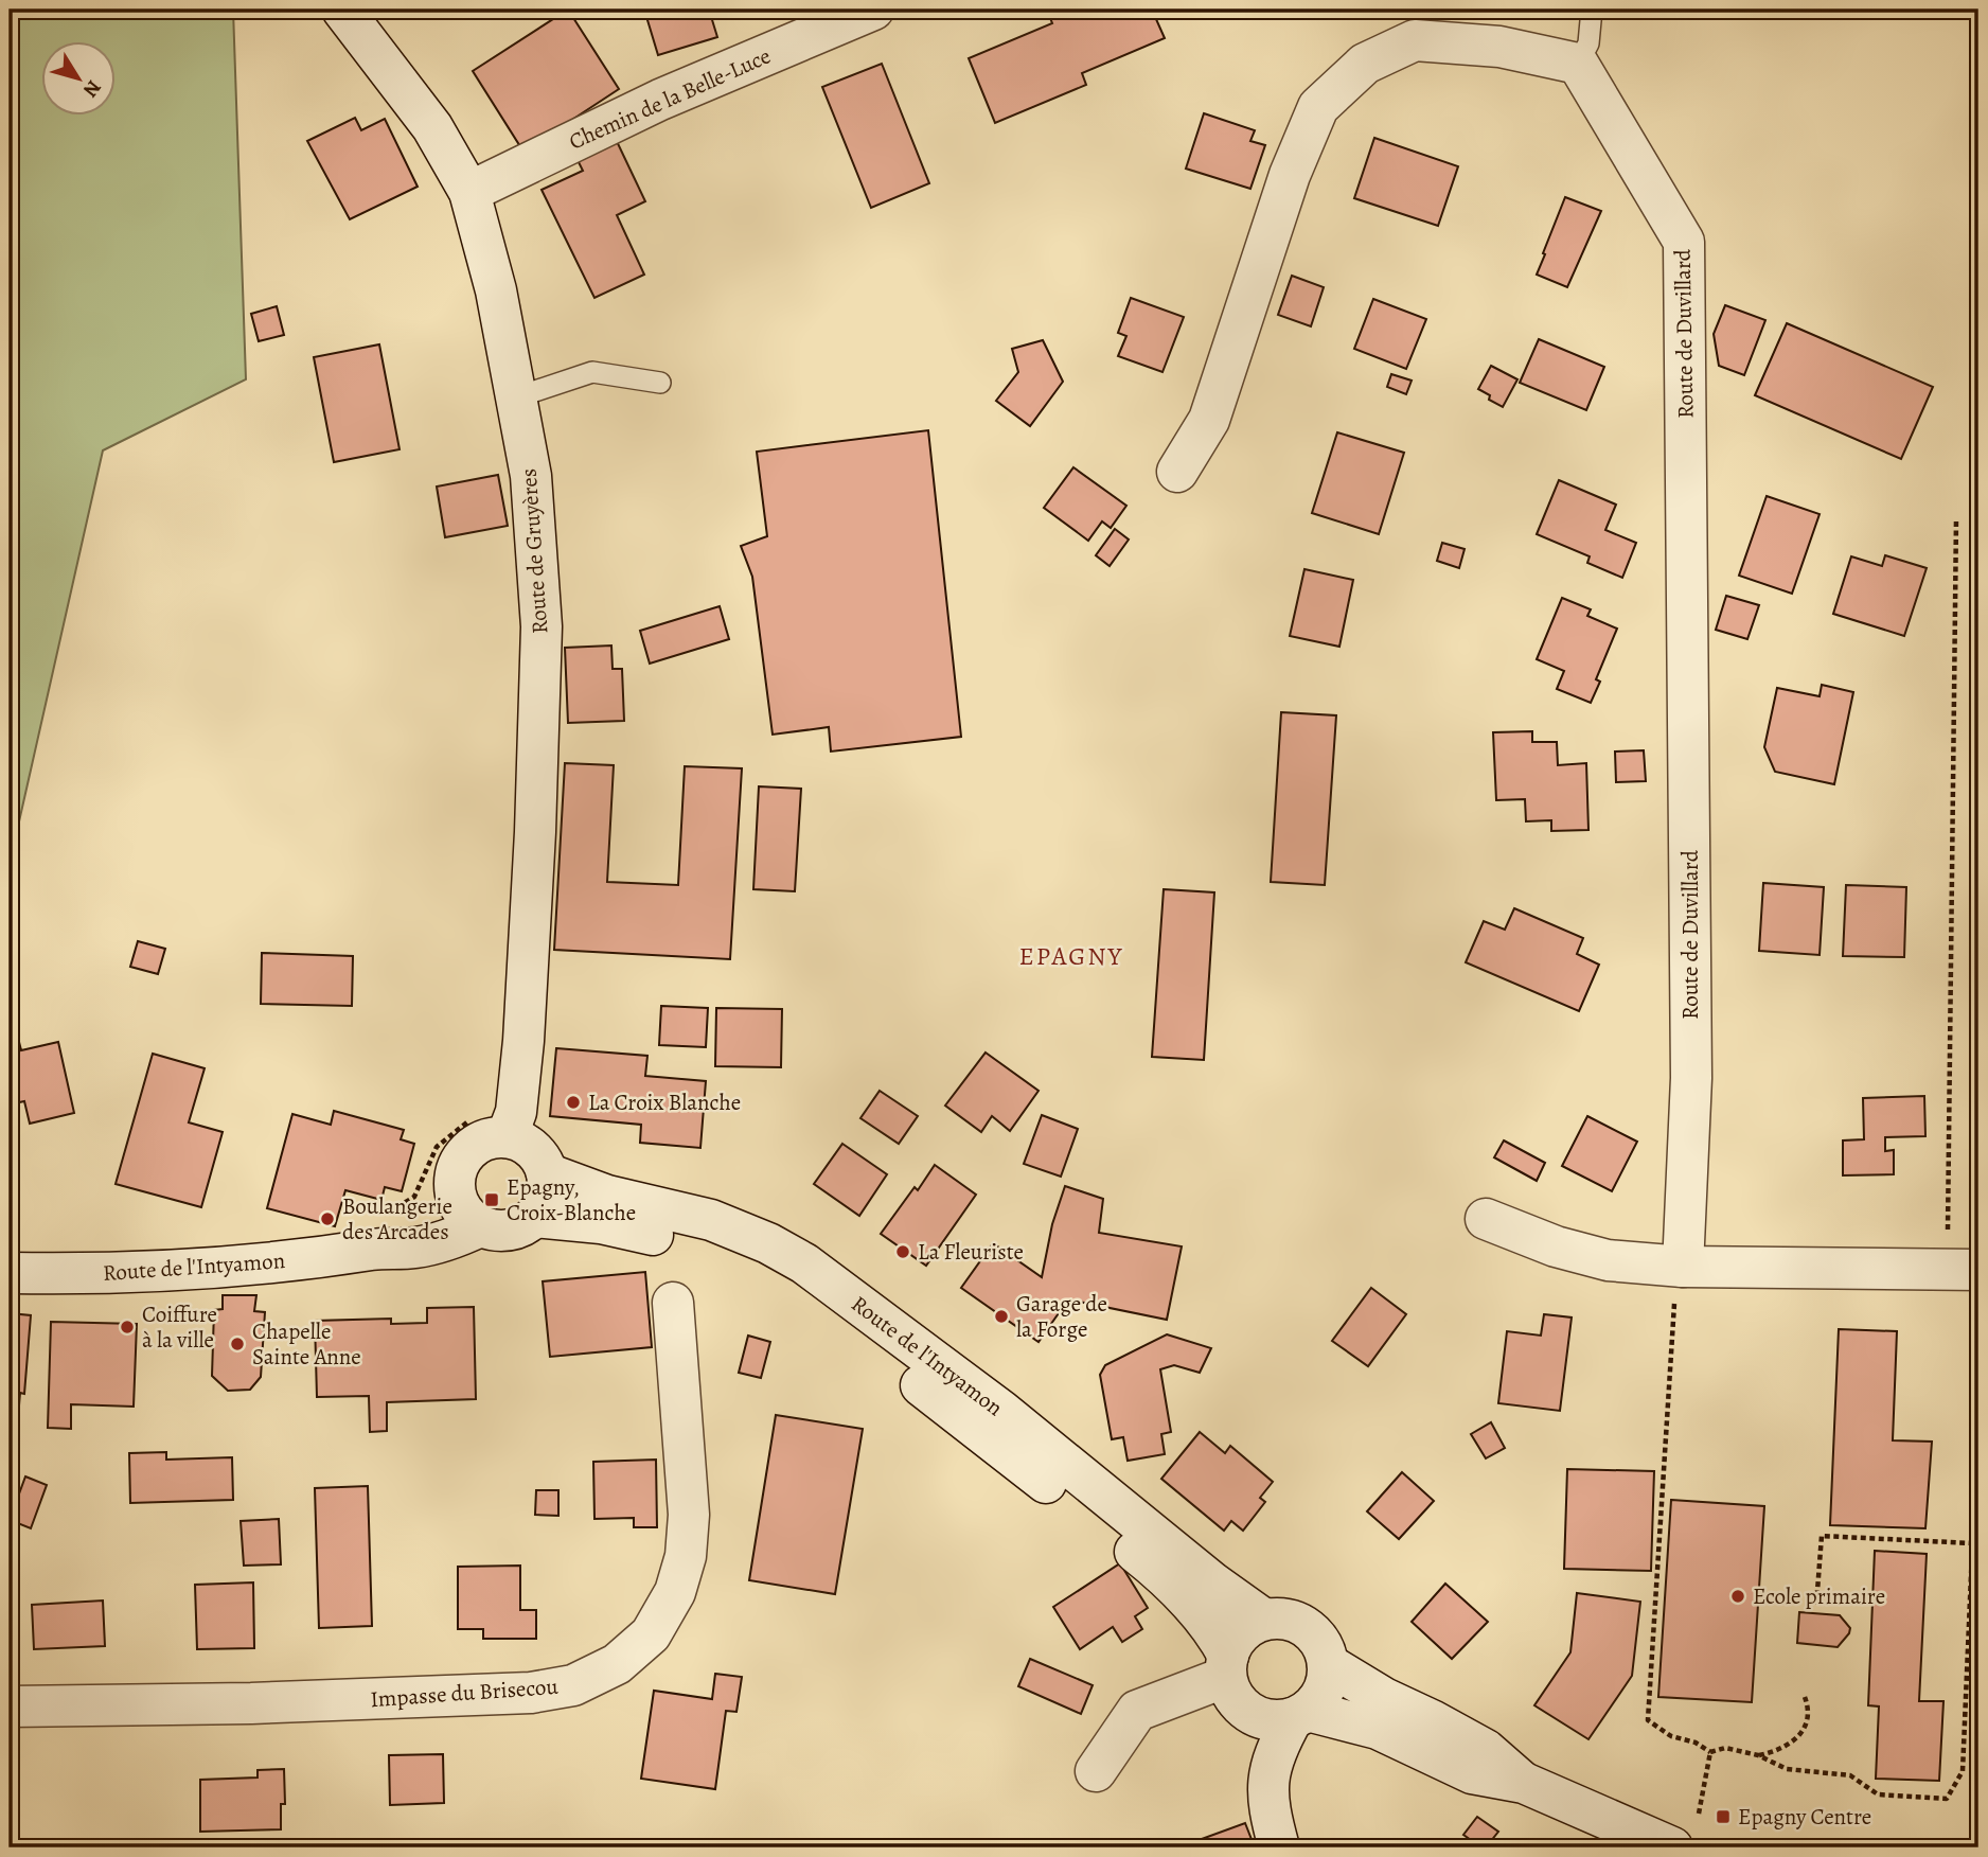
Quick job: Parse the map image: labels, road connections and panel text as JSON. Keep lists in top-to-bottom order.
{
  "streets": {
    "street": [
      "Chemin de la Belle-Luce",
      "Route de Duvillard",
      "Route de Gruyères",
      "Route de l'Intyamon",
      "Impasse du Brisecou"
    ]
  },
  "crossings": [
    ["Chemin de la Belle-Luce", "Route de Gruyères"],
    ["Route de Gruyères", "Route de l'Intyamon"]
  ],
  "districts": ["EPAGNY"],
  "places": {
    "other": [
      "La Croix Blanche",
      "Boulangerie des Arcades",
      "La Fleuriste",
      "Garage de la Forge",
      "Coiffure à la ville",
      "Chapelle Sainte Anne",
      "Ecole primaire"
    ],
    "transit": ["Epagny, Croix-Blanche", "Epagny Centre"]
  },
  "north": "bottom right"
}
